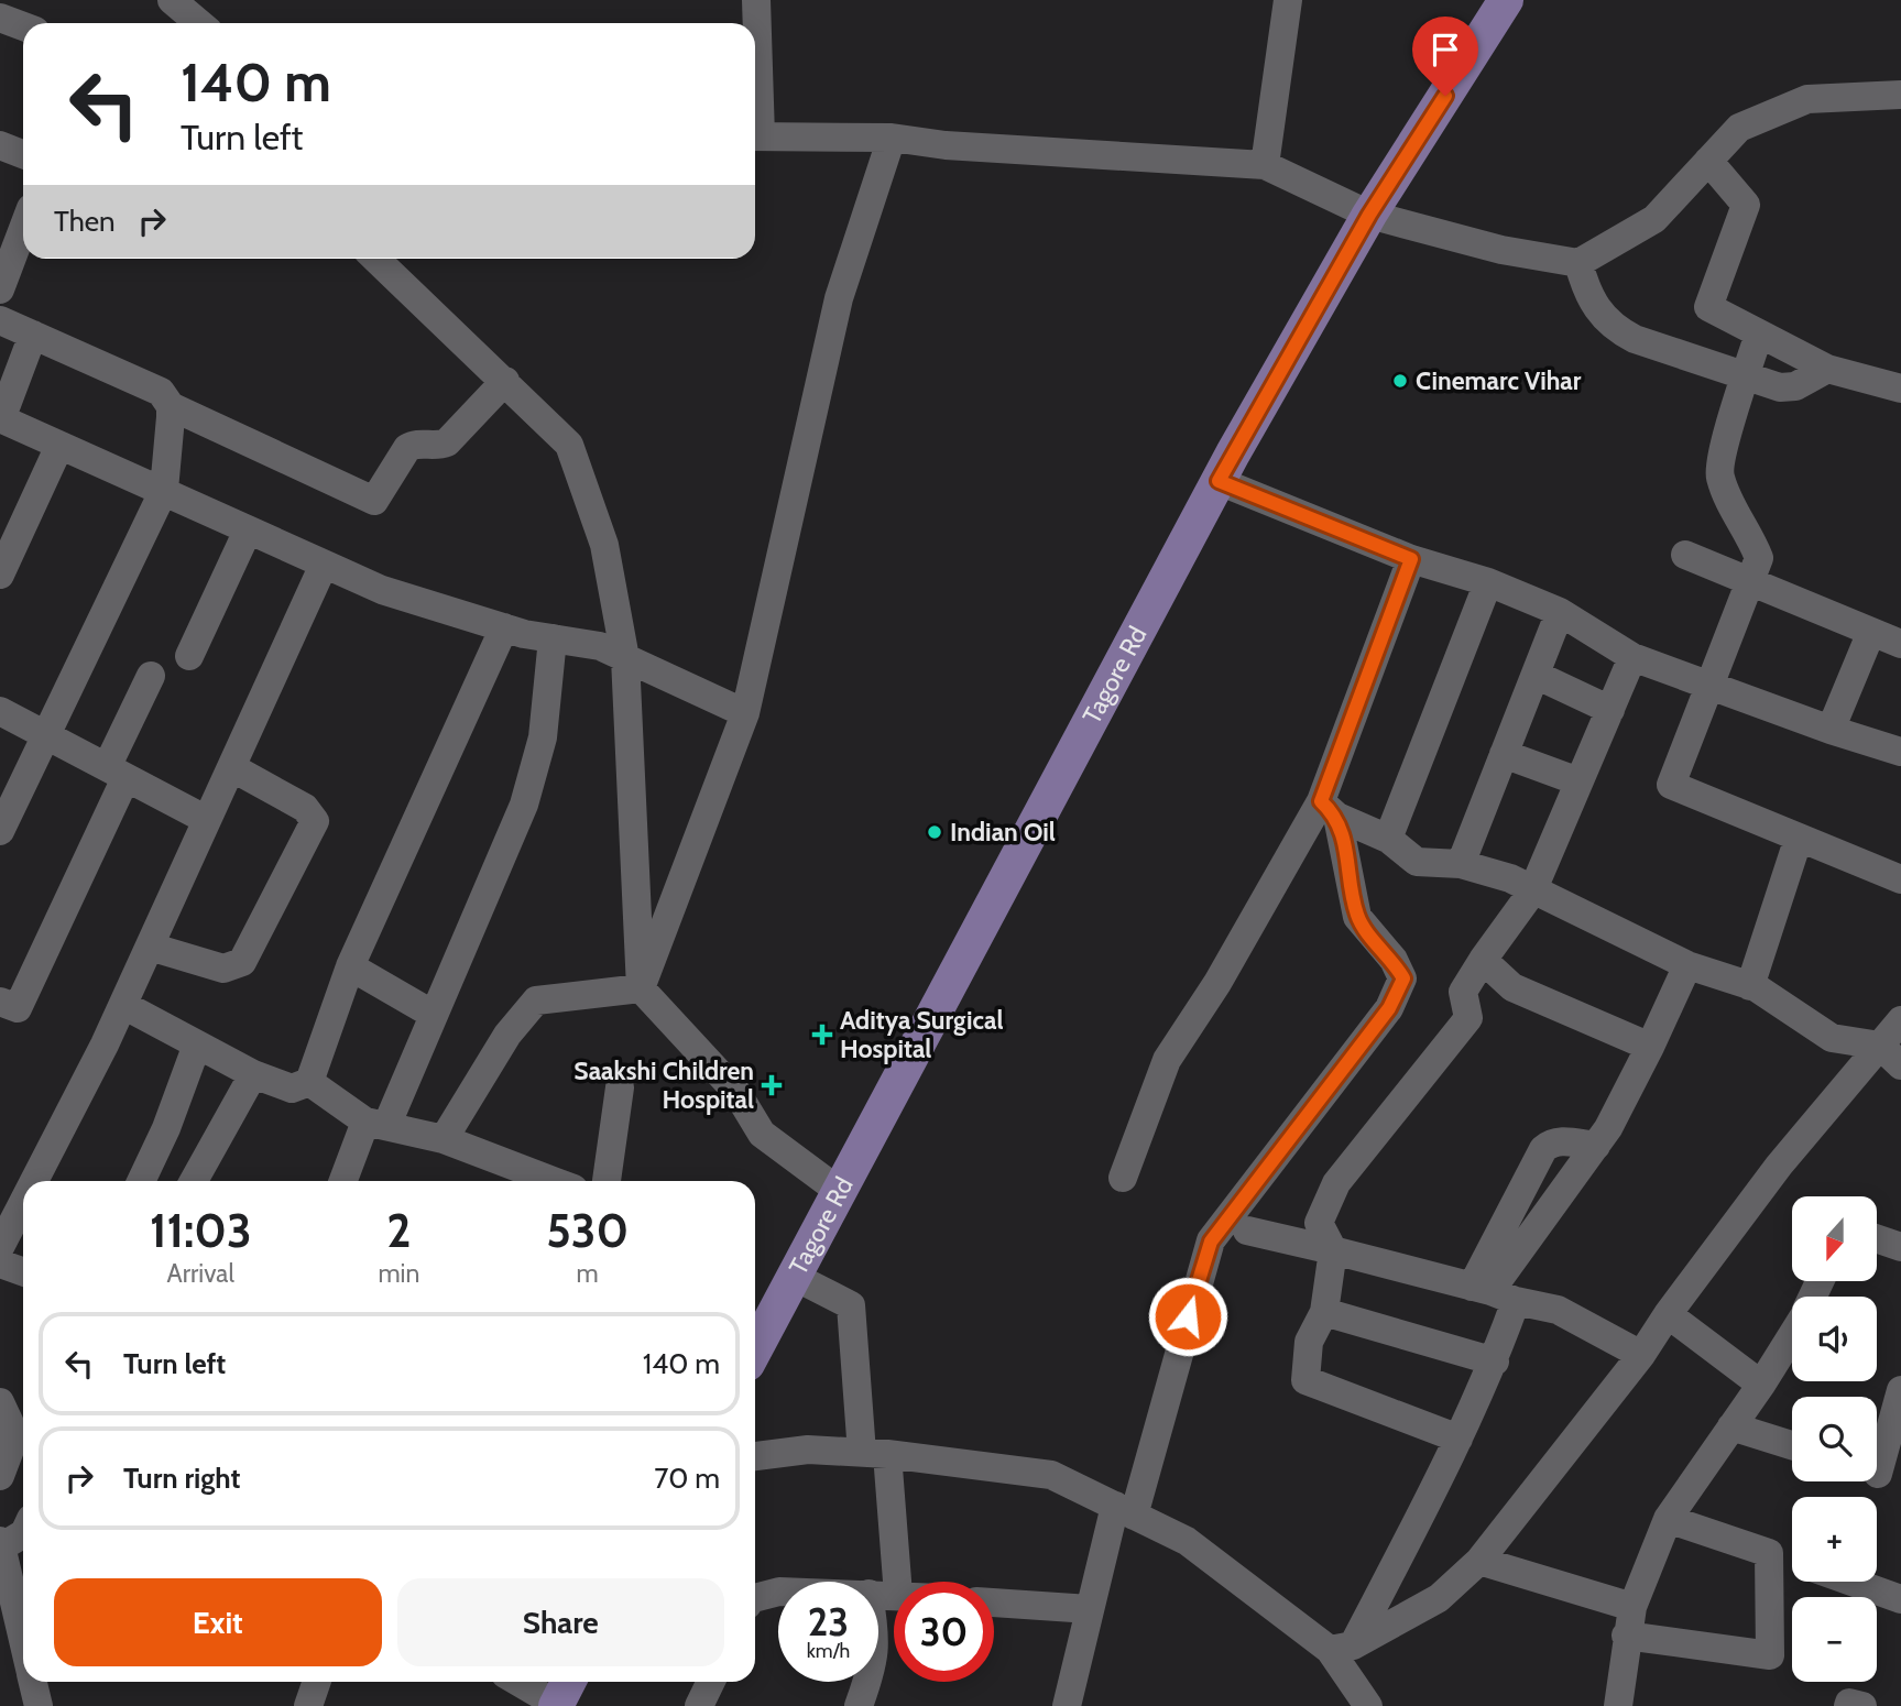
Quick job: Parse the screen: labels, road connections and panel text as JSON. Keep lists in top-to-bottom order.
{
  "streets": {
    "main road": ["Tagore Rd"]
  },
  "places": {
    "other": ["Cinemarc Vihar", "Indian Oil"],
    "health": ["Aditya Surgical Hospital", "Saakshi Children Hospital"]
  },
  "north": "bottom",
  "page": {
    "turn": ["140 m", "Turn left"],
    "then": "Then",
    "eta": [
      "11:03",
      "Arrival",
      "2",
      "min",
      "530",
      "m"
    ],
    "map_buttons": ["+", "−"],
    "list": [
      {
        "name": "Turn left",
        "value": "140 m"
      },
      {
        "name": "Turn right",
        "value": "70 m"
      }
    ],
    "buttons": ["Exit", "Share"],
    "speed": "23 km/h",
    "limit": "30"
  }
}
